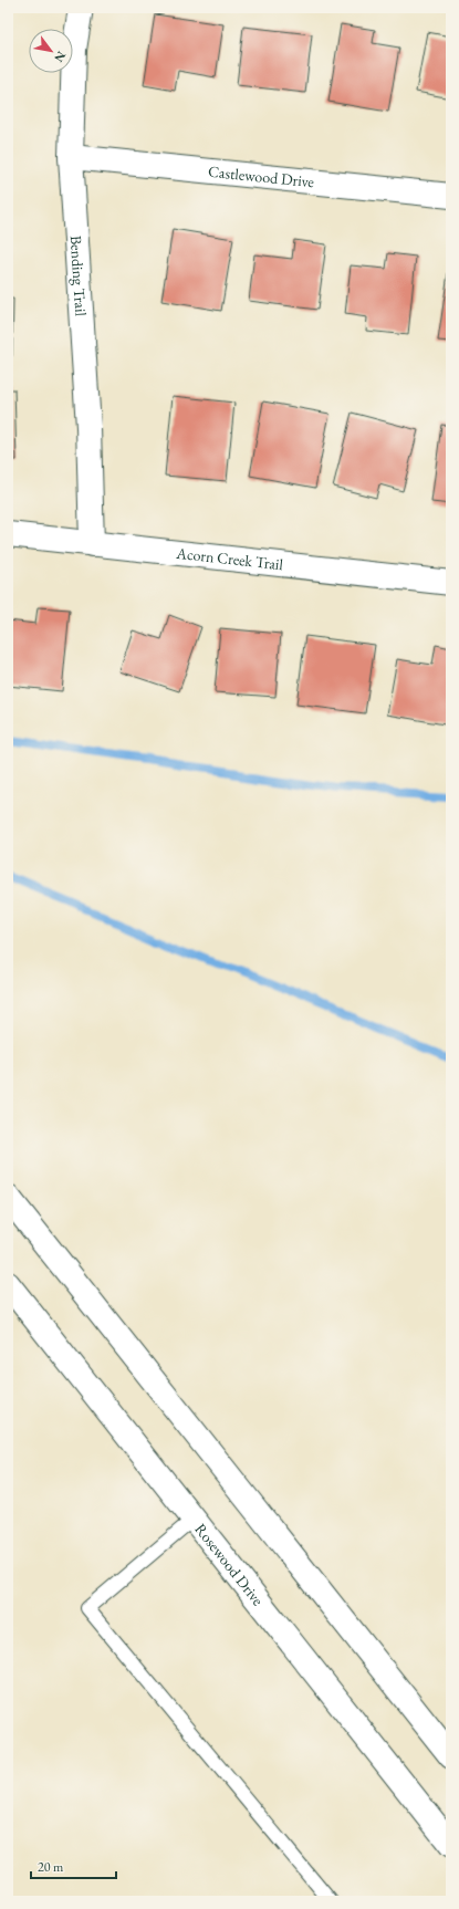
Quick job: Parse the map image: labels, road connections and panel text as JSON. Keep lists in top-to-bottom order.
{
  "streets": {
    "main road": [
      "Castlewood Drive",
      "Bending Trail",
      "Acorn Creek Trail",
      "Rosewood Drive"
    ]
  },
  "crossings": [
    ["Castlewood Drive", "Bending Trail"],
    ["Bending Trail", "Acorn Creek Trail"]
  ],
  "scale_bar": "20 m",
  "north": "bottom right"
}
